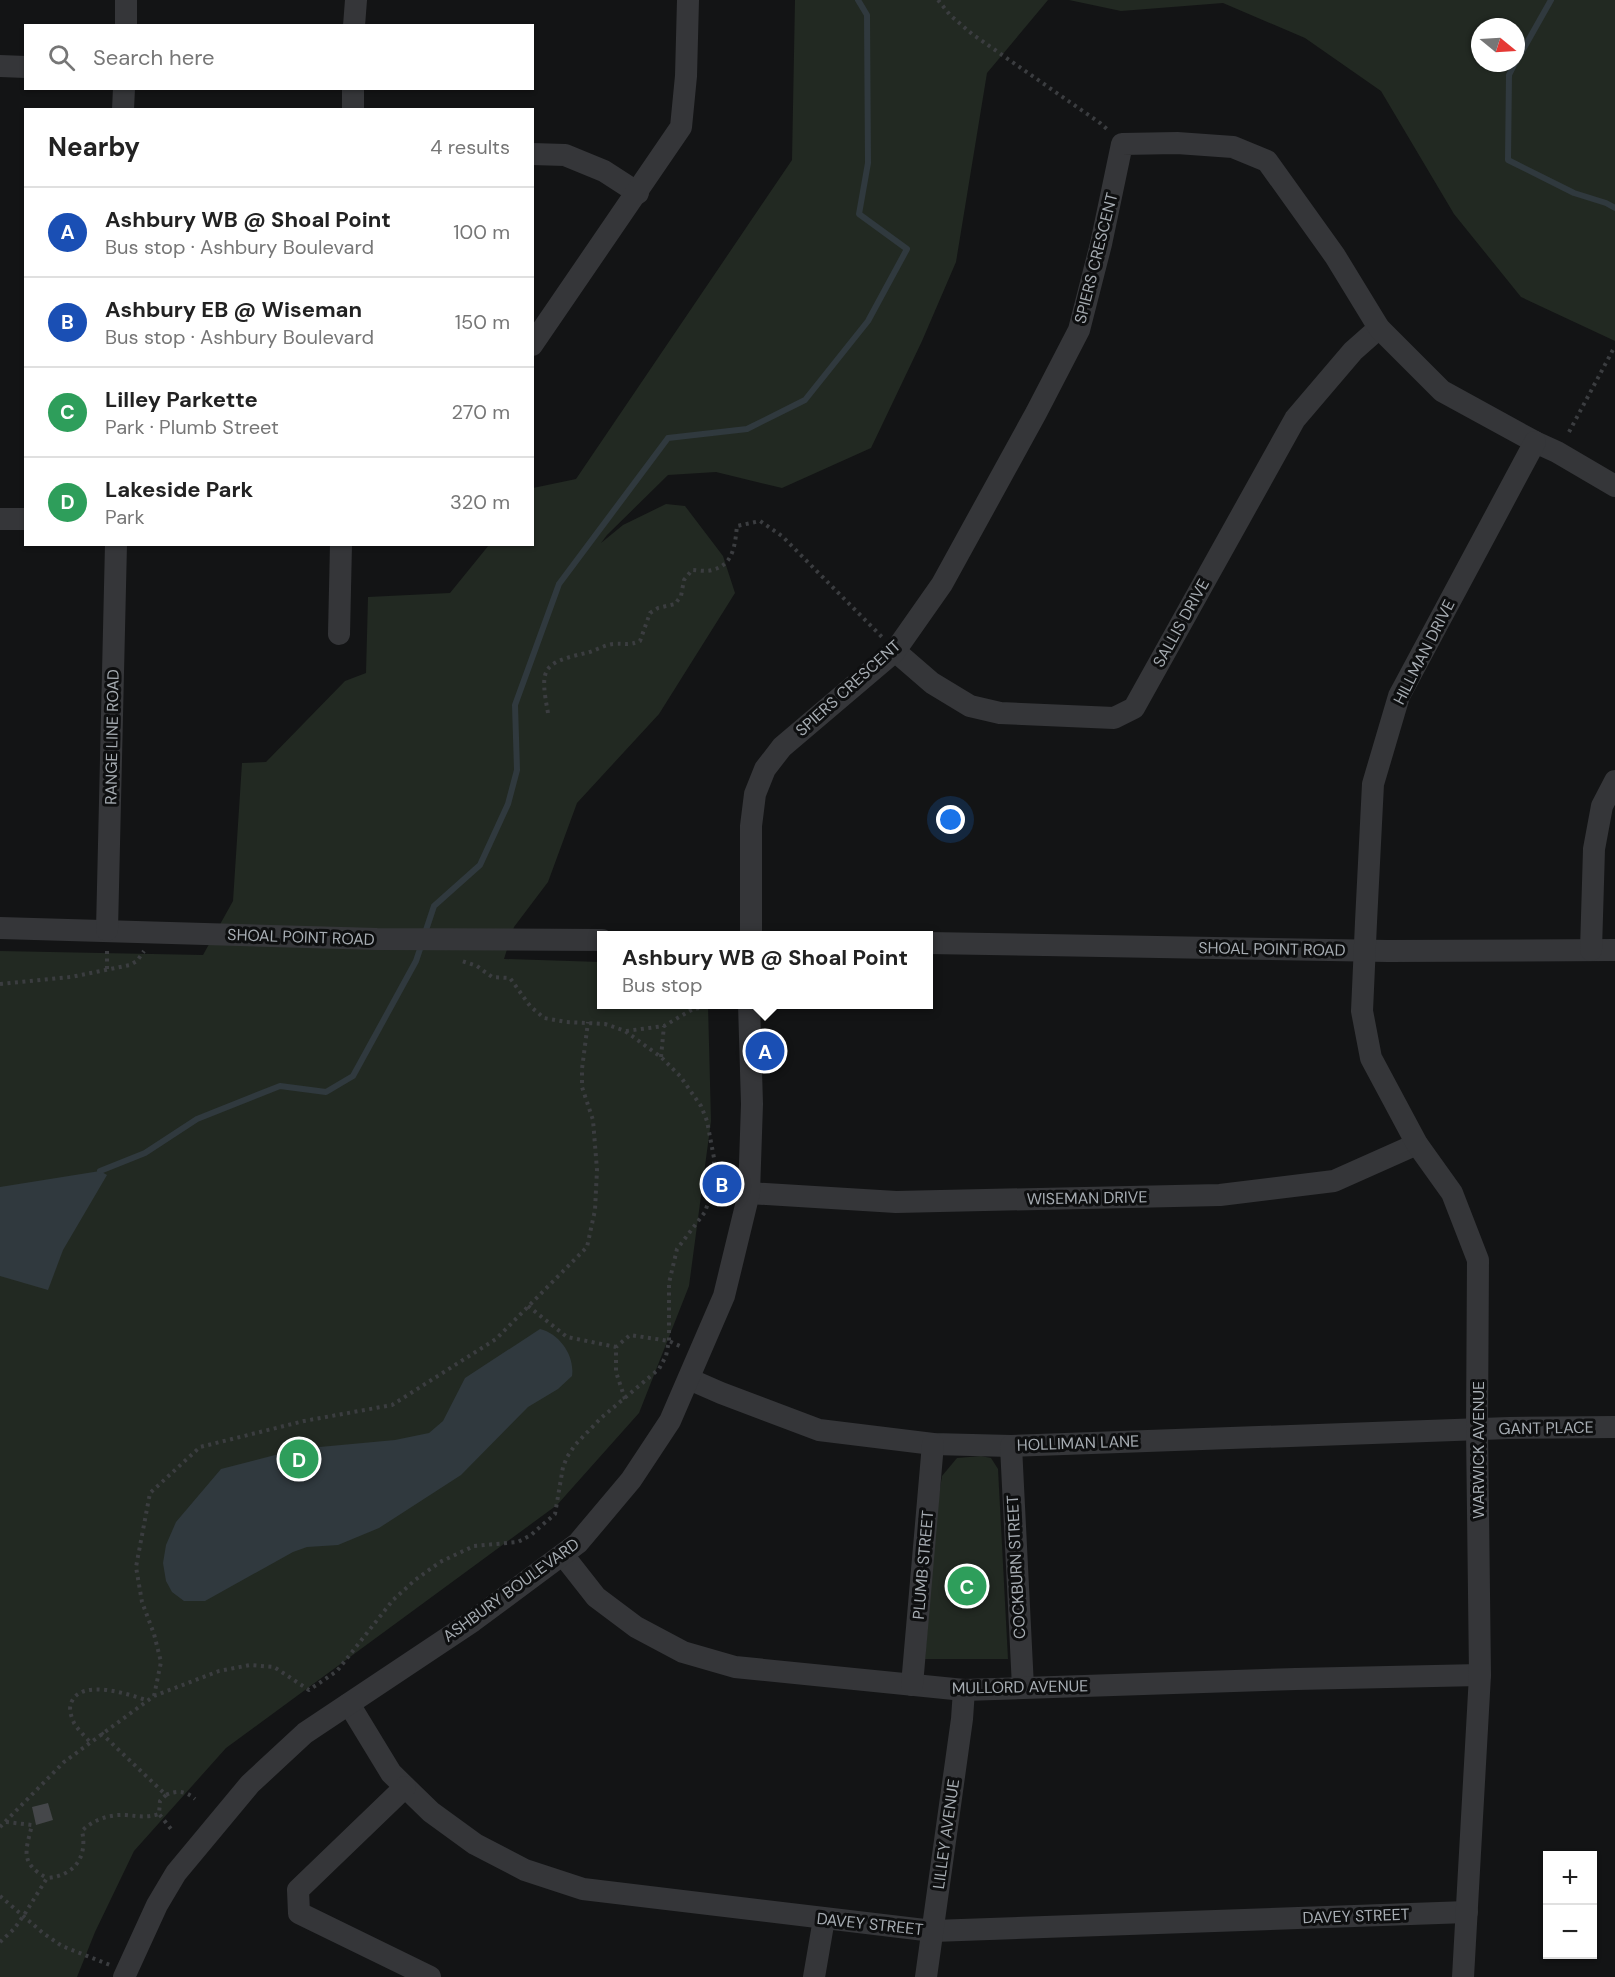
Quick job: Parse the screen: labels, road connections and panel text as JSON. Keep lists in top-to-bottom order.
{
  "streets": {
    "street": [
      "SPIERS CRESCENT",
      "SALLIS DRIVE",
      "HILLMAN DRIVE",
      "RANGE LINE ROAD",
      "SHOAL POINT ROAD",
      "WISEMAN DRIVE",
      "GANT PLACE",
      "HOLLIMAN LANE",
      "WARWICK AVENUE",
      "PLUMB STREET",
      "COCKBURN STREET",
      "ASHBURY BOULEVARD",
      "MULLORD AVENUE",
      "LILLEY AVENUE",
      "DAVEY STREET"
    ]
  },
  "crossings": [
    ["SPIERS CRESCENT", "SALLIS DRIVE"],
    ["HILLMAN DRIVE", "SHOAL POINT ROAD"],
    ["HILLMAN DRIVE", "WARWICK AVENUE"],
    ["RANGE LINE ROAD", "SHOAL POINT ROAD"],
    ["SHOAL POINT ROAD", "WARWICK AVENUE"],
    ["WISEMAN DRIVE", "WARWICK AVENUE"],
    ["WISEMAN DRIVE", "ASHBURY BOULEVARD"],
    ["GANT PLACE", "HOLLIMAN LANE"],
    ["GANT PLACE", "WARWICK AVENUE"],
    ["HOLLIMAN LANE", "WARWICK AVENUE"],
    ["HOLLIMAN LANE", "PLUMB STREET"],
    ["HOLLIMAN LANE", "COCKBURN STREET"],
    ["HOLLIMAN LANE", "ASHBURY BOULEVARD"],
    ["WARWICK AVENUE", "MULLORD AVENUE"],
    ["WARWICK AVENUE", "DAVEY STREET"],
    ["PLUMB STREET", "MULLORD AVENUE"],
    ["COCKBURN STREET", "MULLORD AVENUE"],
    ["ASHBURY BOULEVARD", "MULLORD AVENUE"],
    ["ASHBURY BOULEVARD", "DAVEY STREET"],
    ["MULLORD AVENUE", "LILLEY AVENUE"],
    ["LILLEY AVENUE", "DAVEY STREET"]
  ],
  "north": "right",
  "page": {
    "search": "Search here",
    "heading": ["Nearby", "4 results"],
    "list": [
      {
        "mark": "A",
        "name": "Ashbury WB @ Shoal Point",
        "note": "Bus stop · Ashbury Boulevard",
        "value": "100 m"
      },
      {
        "mark": "B",
        "name": "Ashbury EB @ Wiseman",
        "note": "Bus stop · Ashbury Boulevard",
        "value": "150 m"
      },
      {
        "mark": "C",
        "name": "Lilley Parkette",
        "note": "Park · Plumb Street",
        "value": "270 m"
      },
      {
        "mark": "D",
        "name": "Lakeside Park",
        "note": "Park",
        "value": "320 m"
      }
    ],
    "popup": ["Ashbury WB @ Shoal Point", "Bus stop"],
    "pins": [
      "A",
      "B",
      "D",
      "C"
    ],
    "map_buttons": ["+", "−"]
  }
}
